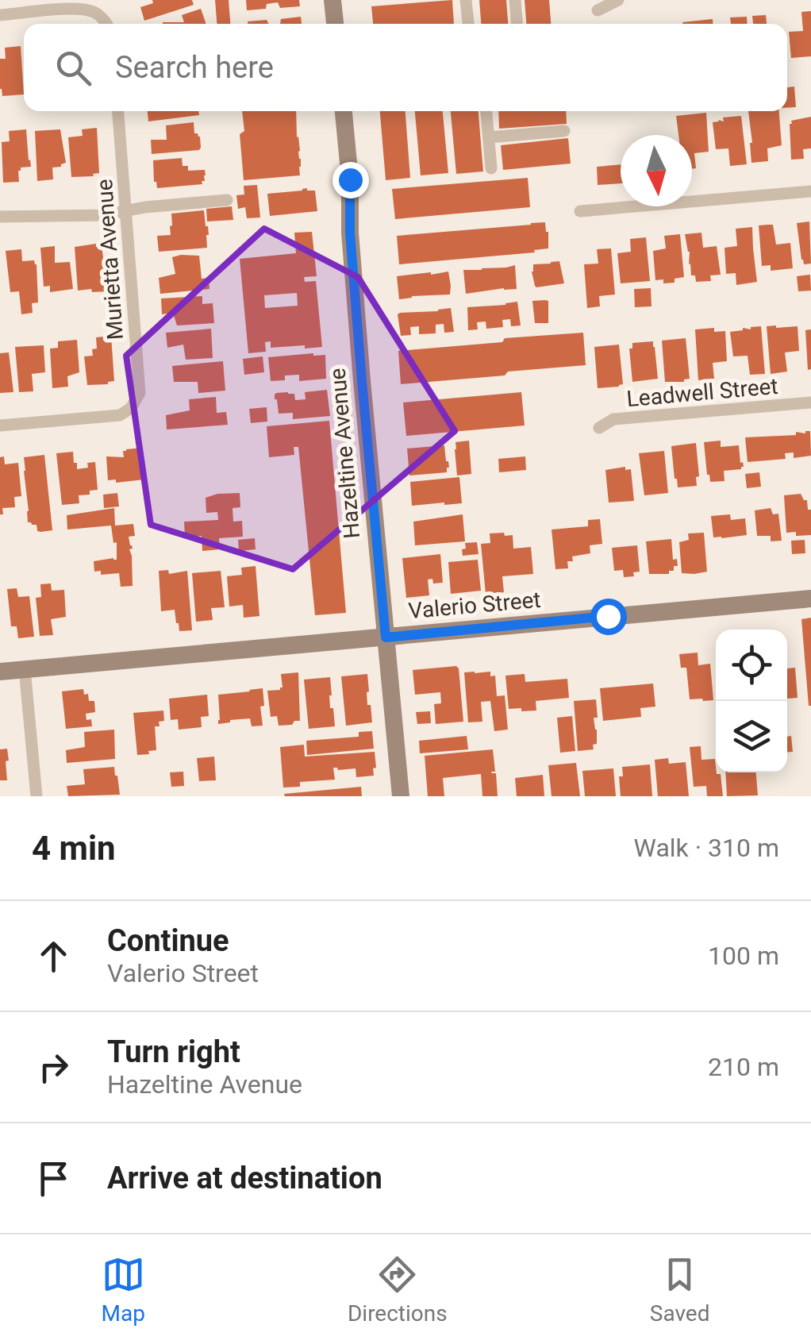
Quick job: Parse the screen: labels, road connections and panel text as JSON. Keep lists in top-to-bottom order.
{
  "streets": {
    "street": [
      "Murietta Avenue",
      "Leadwell Street",
      "Hazeltine Avenue",
      "Valerio Street"
    ]
  },
  "crossings": [
    ["Hazeltine Avenue", "Valerio Street"]
  ],
  "north": "bottom",
  "page": {
    "search": "Search here",
    "heading": ["4 min", "Walk · 310 m"],
    "list": [
      ["Continue", "Valerio Street", "100 m"],
      ["Turn right", "Hazeltine Avenue", "210 m"],
      "Arrive at destination"
    ],
    "nav": ["Map", "Directions", "Saved"]
  }
}
